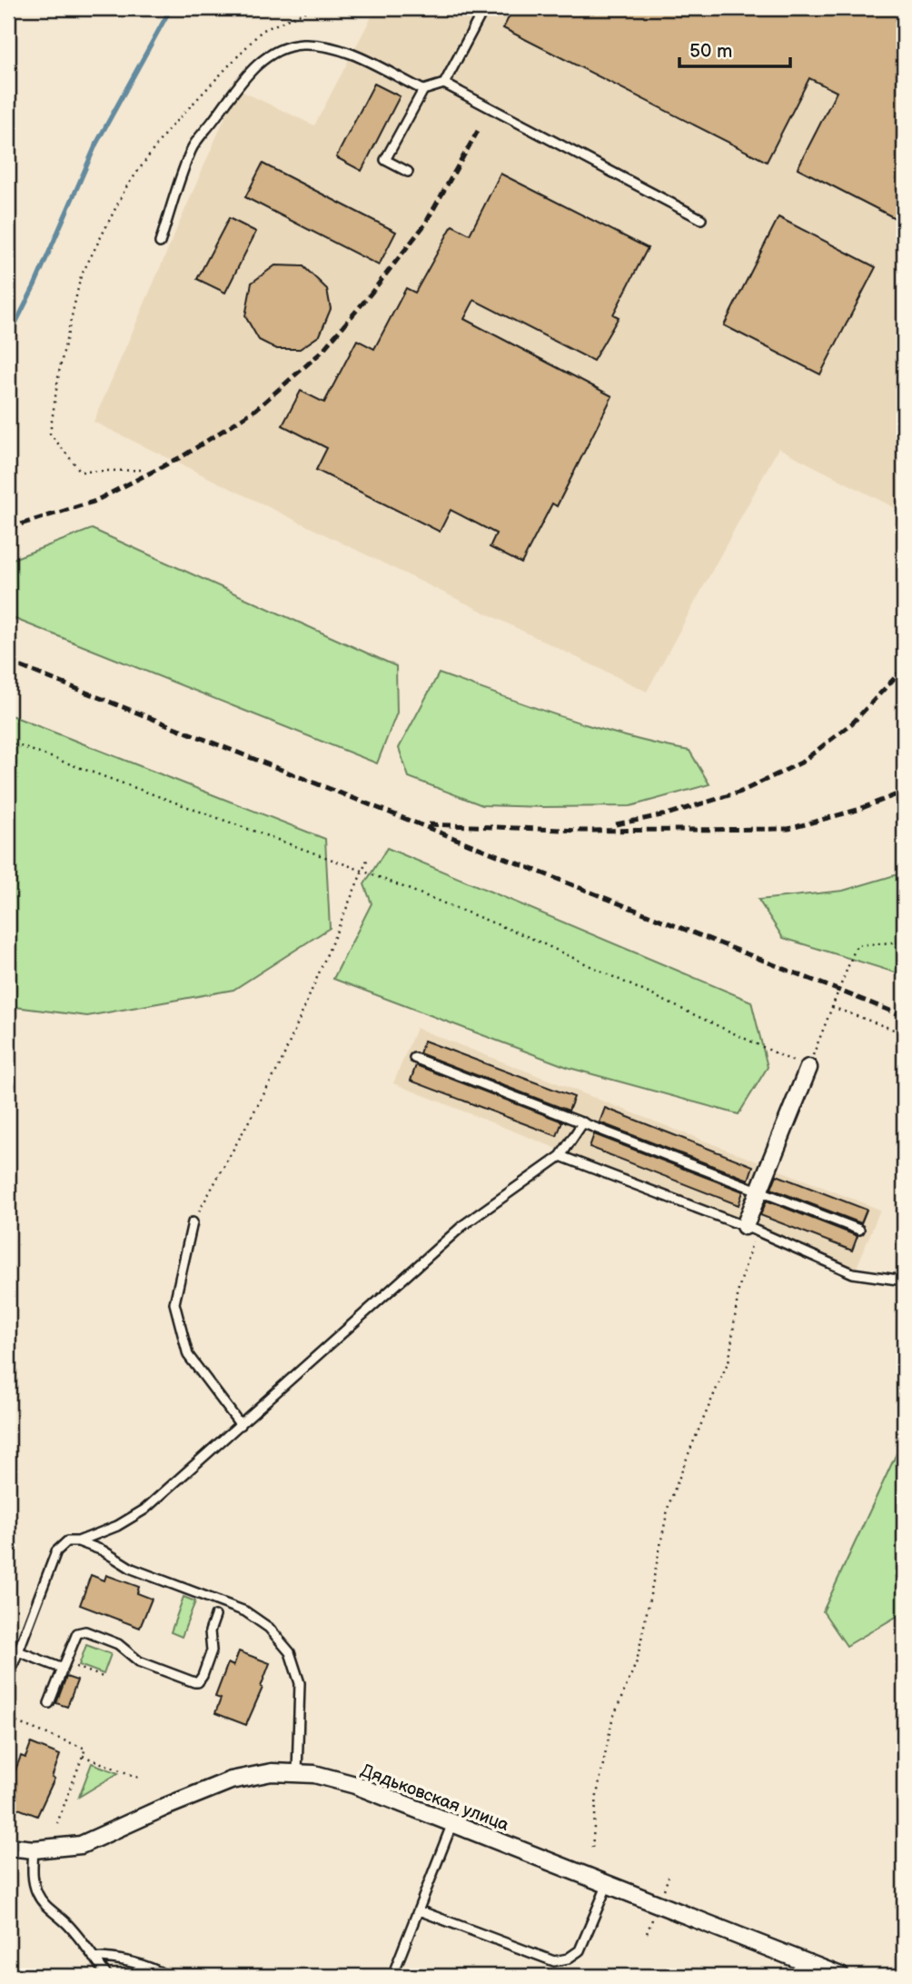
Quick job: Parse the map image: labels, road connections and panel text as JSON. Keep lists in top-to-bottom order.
{
  "streets": {
    "street": ["Дядьковская улица"]
  },
  "scale_bar": "50 m"
}
